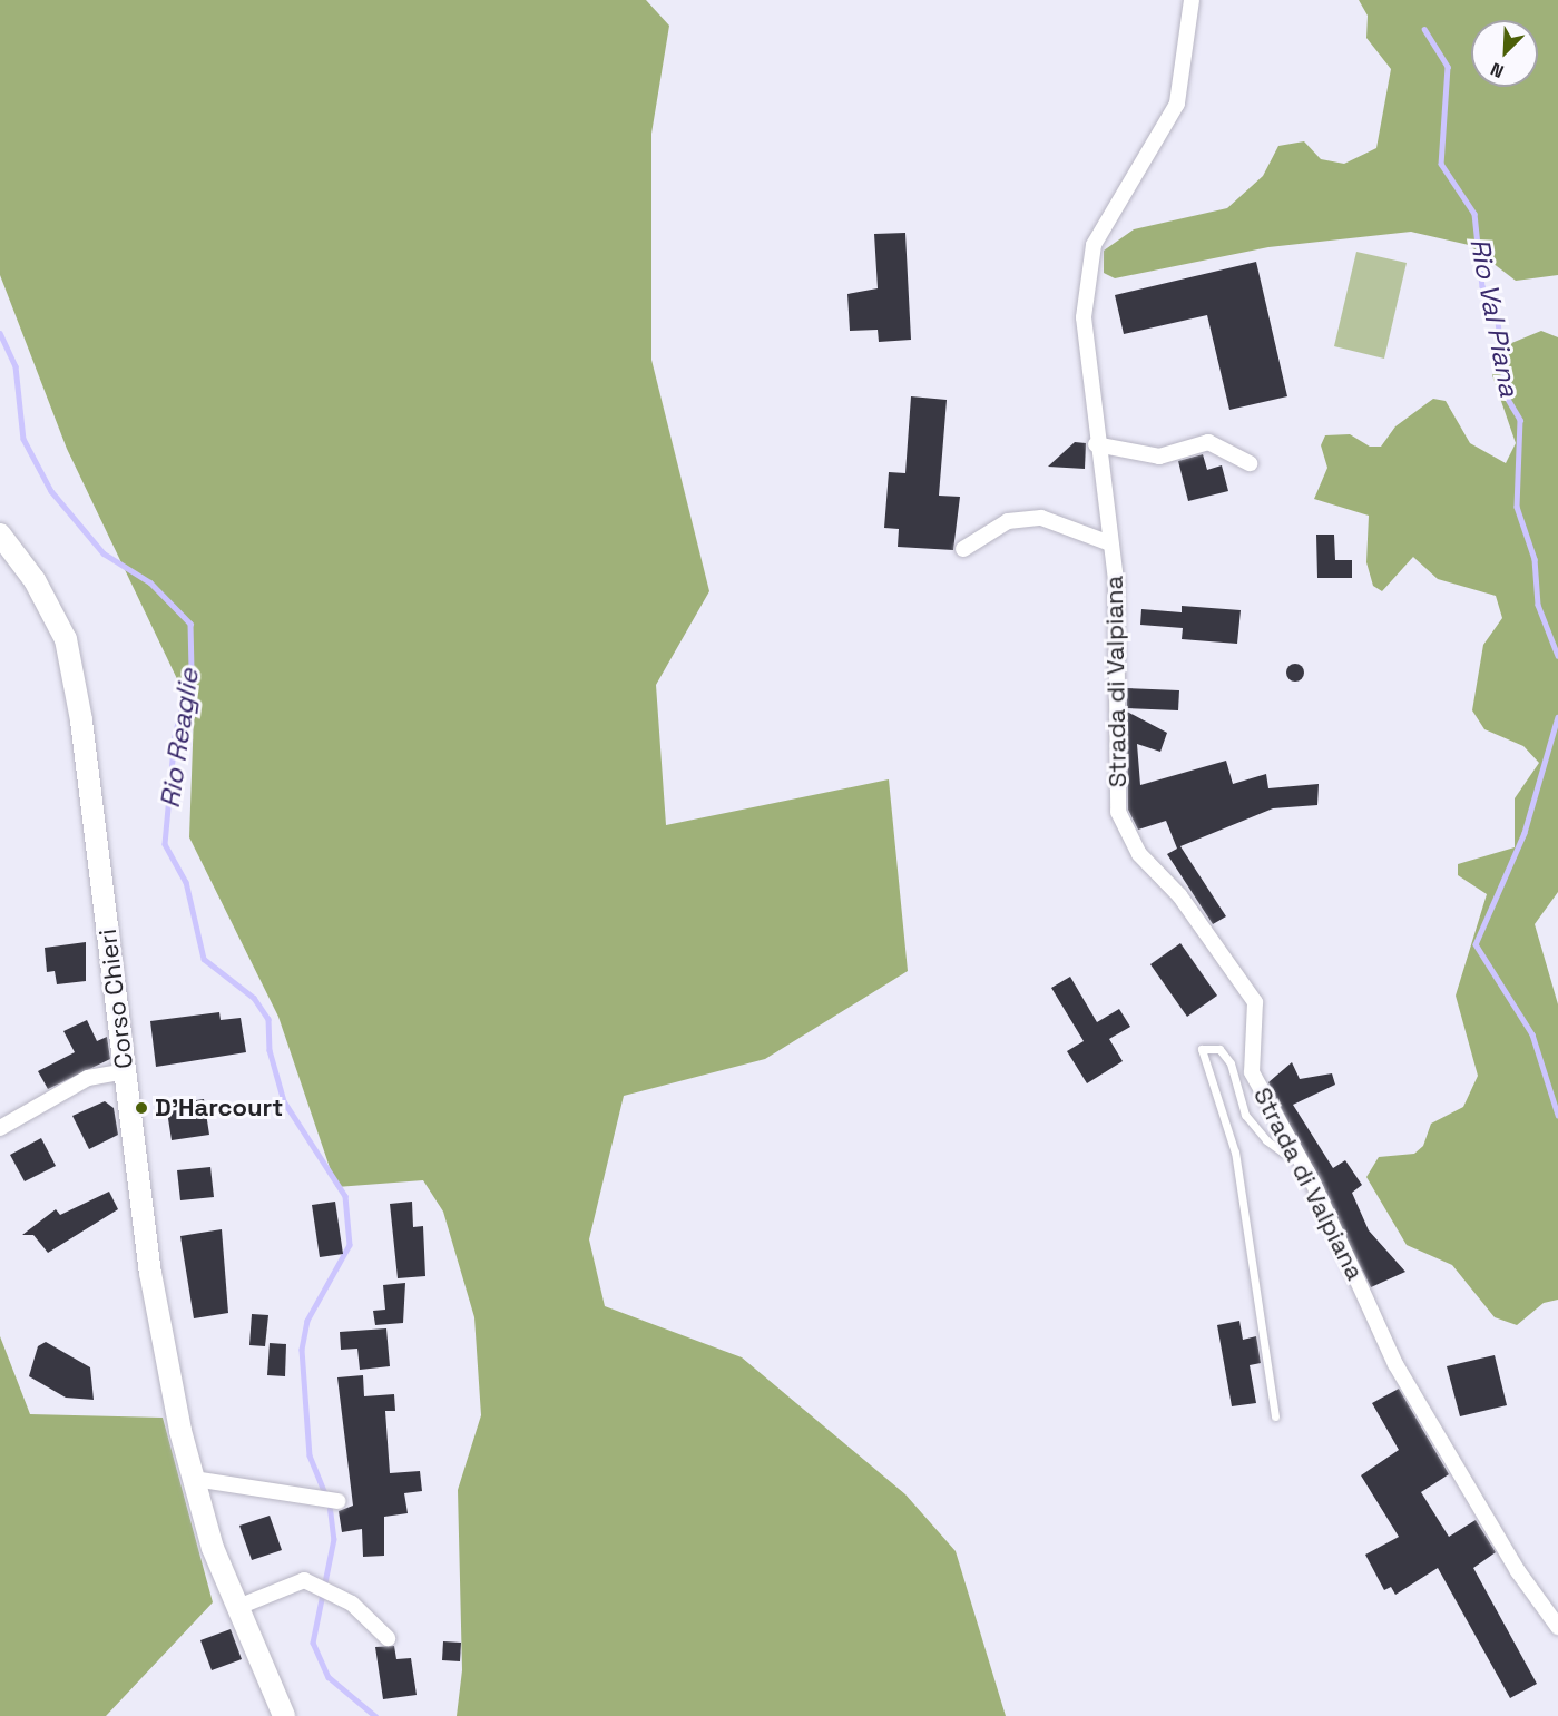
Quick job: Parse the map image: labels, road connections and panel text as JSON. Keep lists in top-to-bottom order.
{
  "streets": {
    "main road": ["Corso Chieri"],
    "street": ["Strada di Valpiana"]
  },
  "water": ["Rio Val Piana", "Rio Reaglie"],
  "places": ["D'Harcourt"],
  "north": "bottom left"
}
